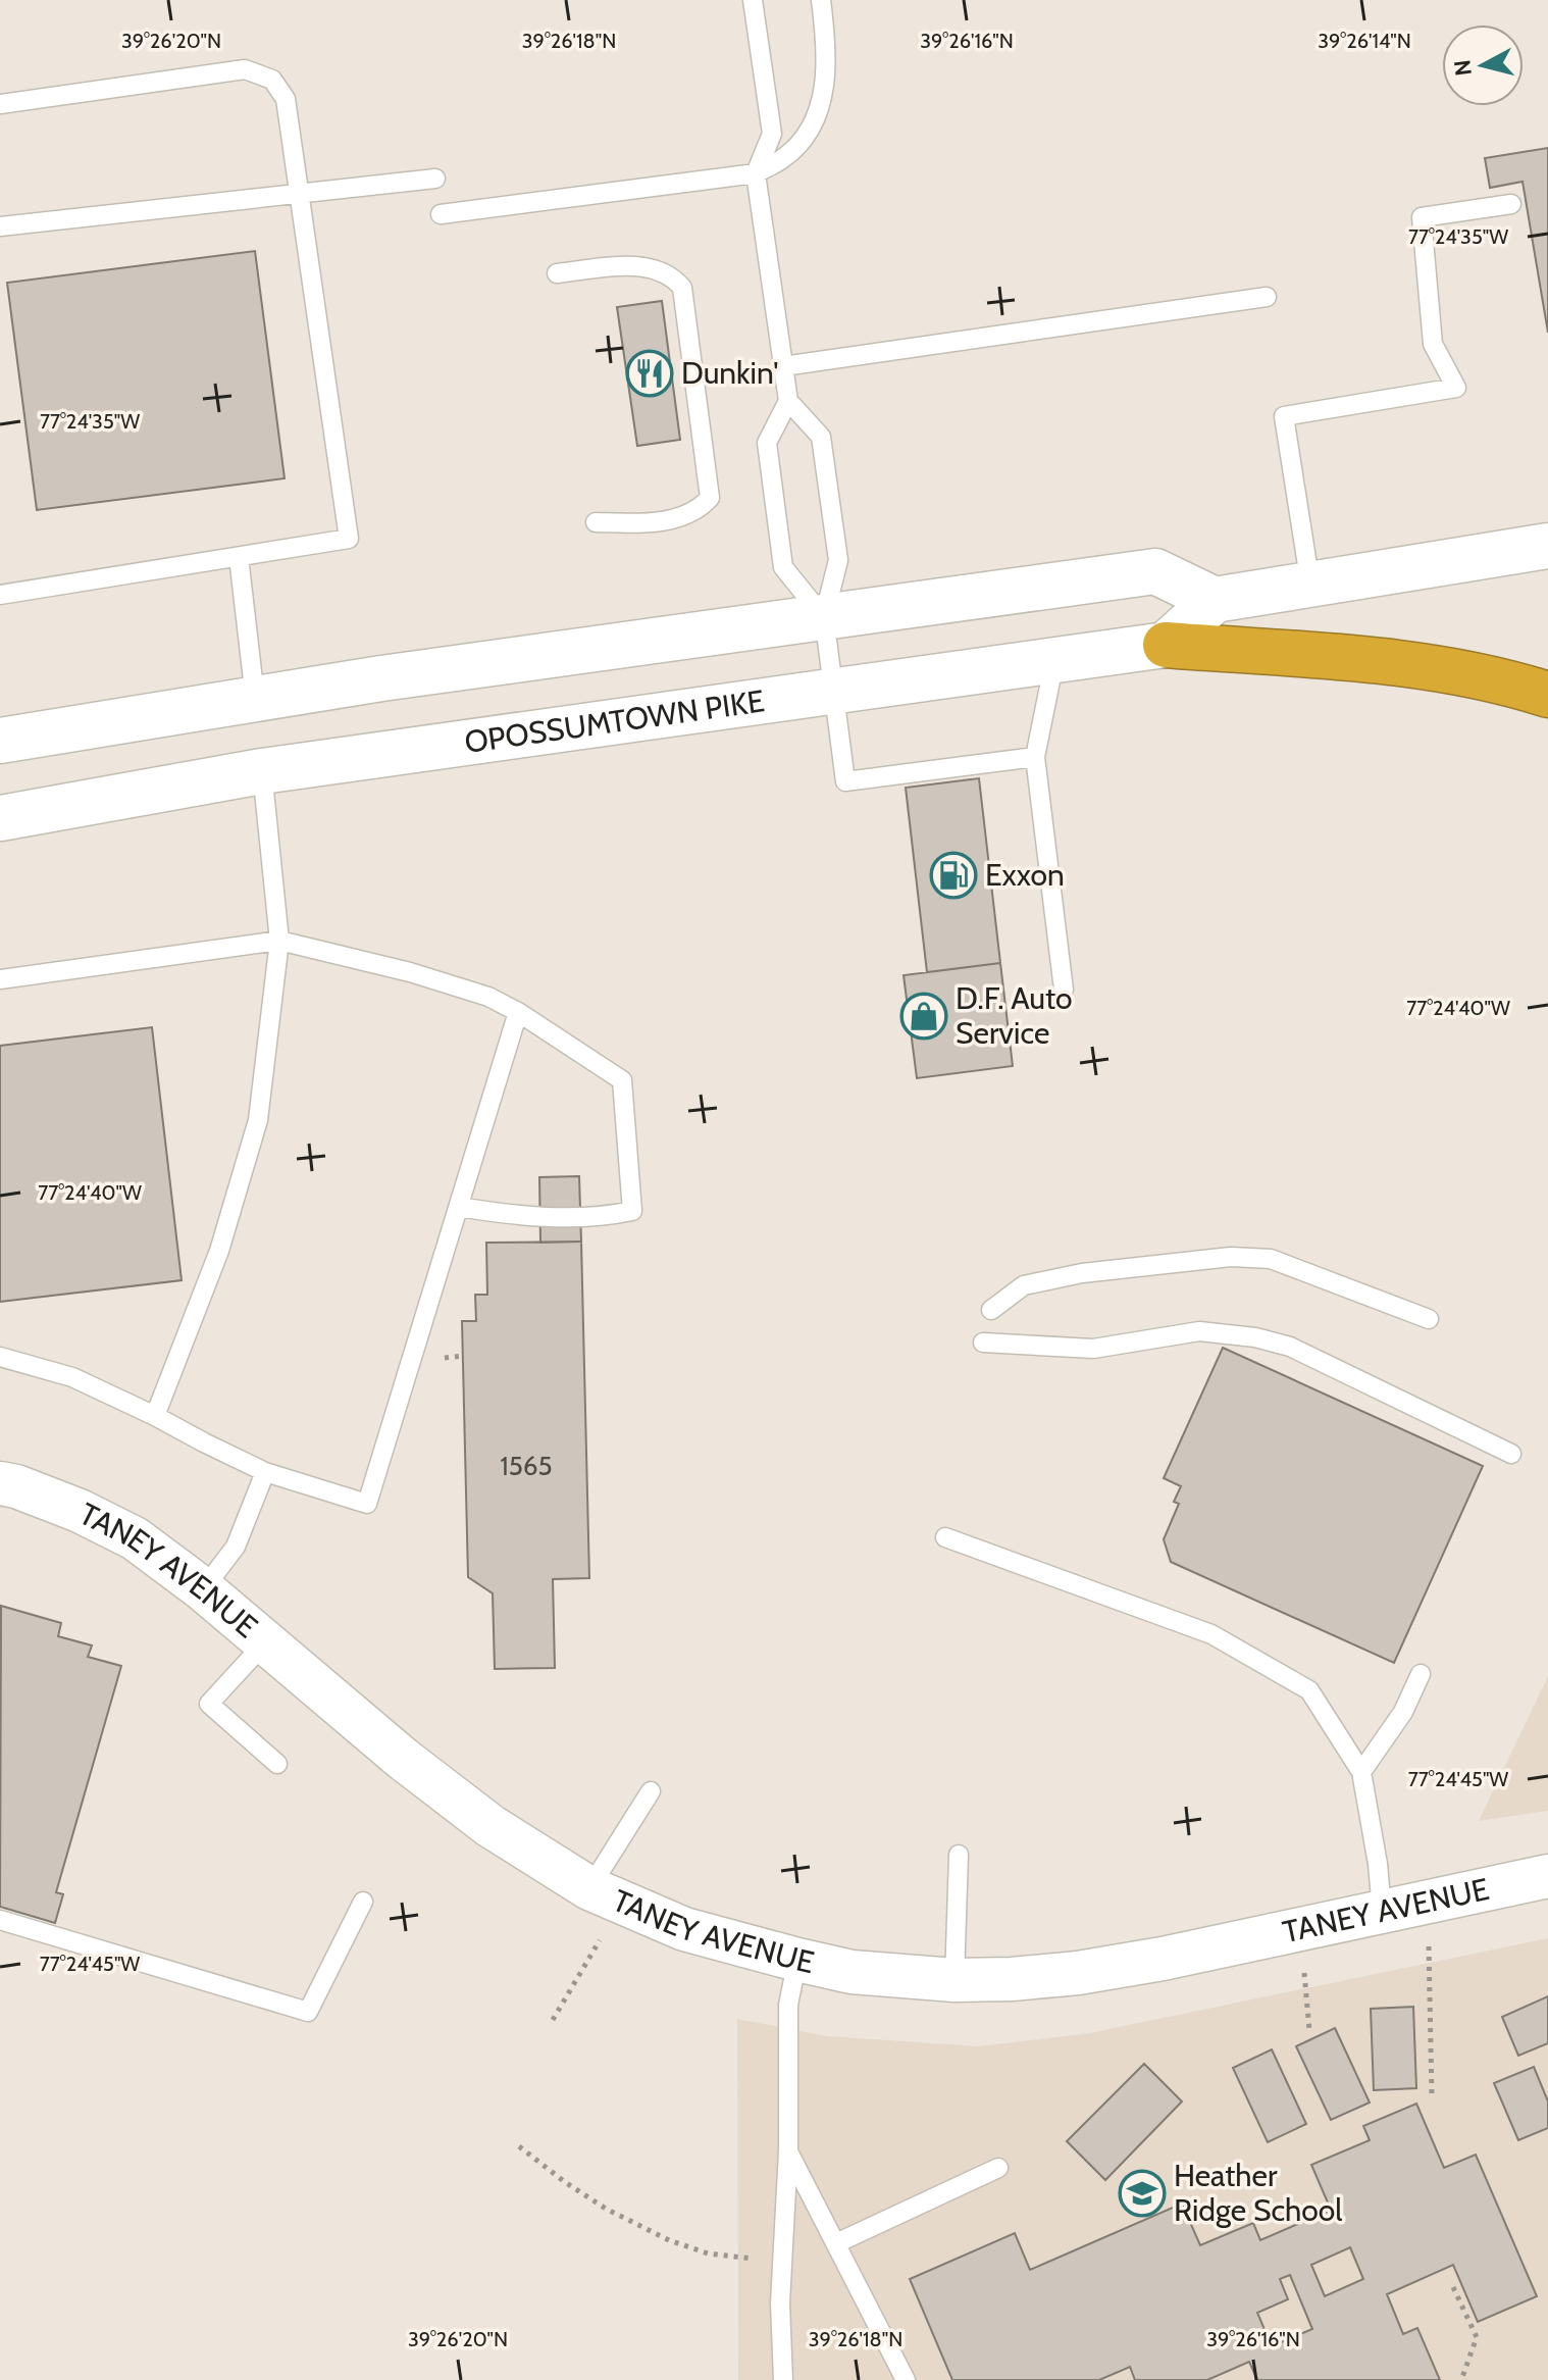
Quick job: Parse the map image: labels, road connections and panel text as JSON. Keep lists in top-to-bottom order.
{
  "streets": {
    "main road": ["OPOSSUMTOWN PIKE"],
    "street": ["TANEY AVENUE"]
  },
  "places": {
    "restaurant": ["Dunkin'"],
    "fuel station": ["Exxon"],
    "shop": ["D.F. Auto Service"],
    "school or university": ["Heather Ridge School"]
  },
  "house_numbers": ["1565"],
  "north": "left",
  "coordinates": [
    "39°26'20\"N",
    "39°26'18\"N",
    "39°26'16\"N",
    "39°26'14\"N",
    "77°24'35\"W",
    "77°24'40\"W",
    "77°24'45\"W"
  ]
}
